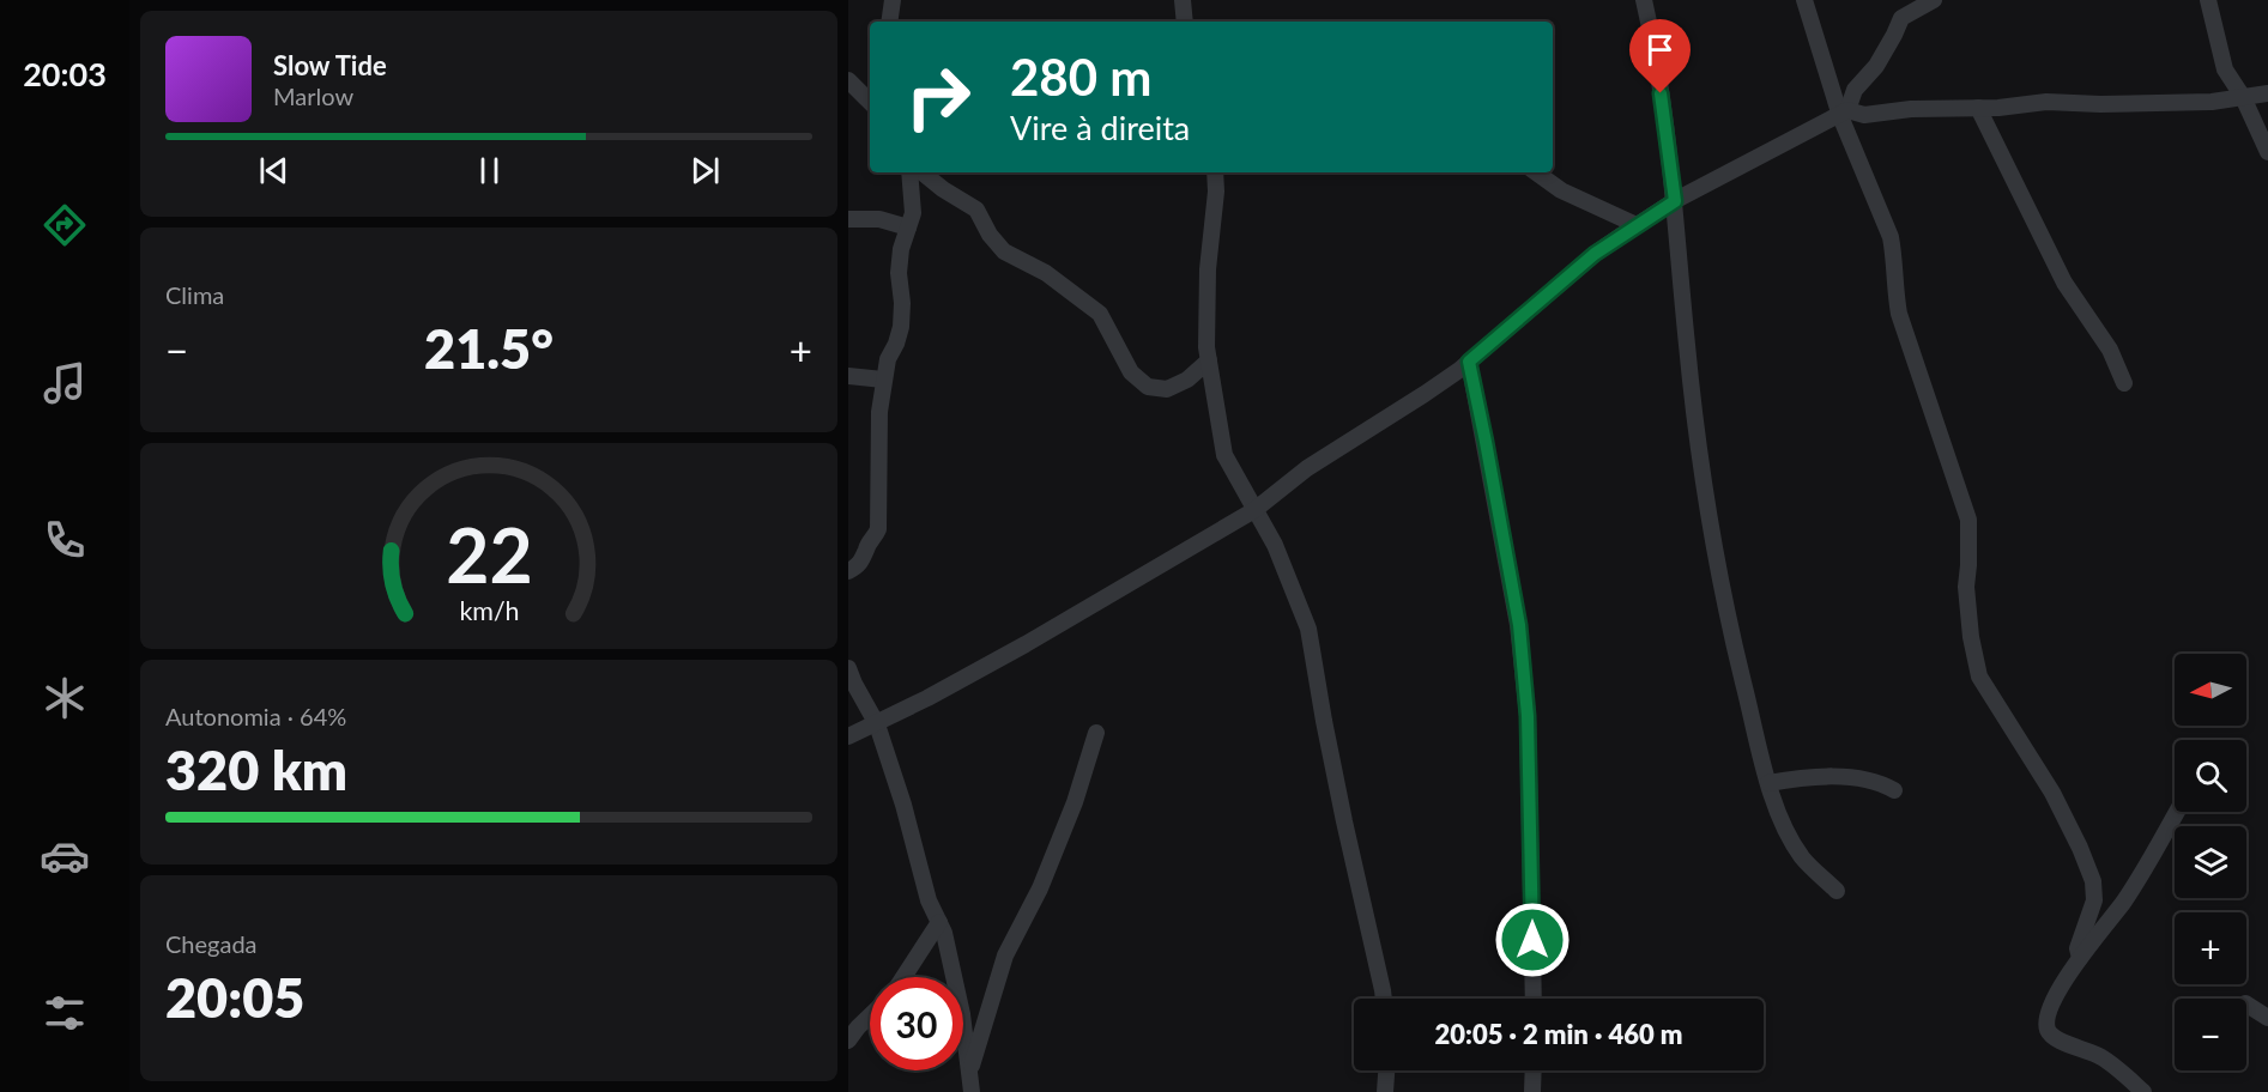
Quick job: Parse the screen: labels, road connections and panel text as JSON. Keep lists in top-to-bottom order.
{
  "north": "left",
  "page": {
    "tabs": "20:03",
    "turn": ["280 m", "Vire à direita"],
    "song": ["Slow Tide", "Marlow"],
    "tile": [
      "Clima",
      ["Autonomia · 64%", "320 km"],
      ["Chegada", "20:05"]
    ],
    "heat": ["−", "21.5°", "+"],
    "map_buttons": ["+", "−"],
    "limit": "30",
    "trip": "20:05 · 2 min · 460 m",
    "gauge": ["22", "km/h"]
  }
}
